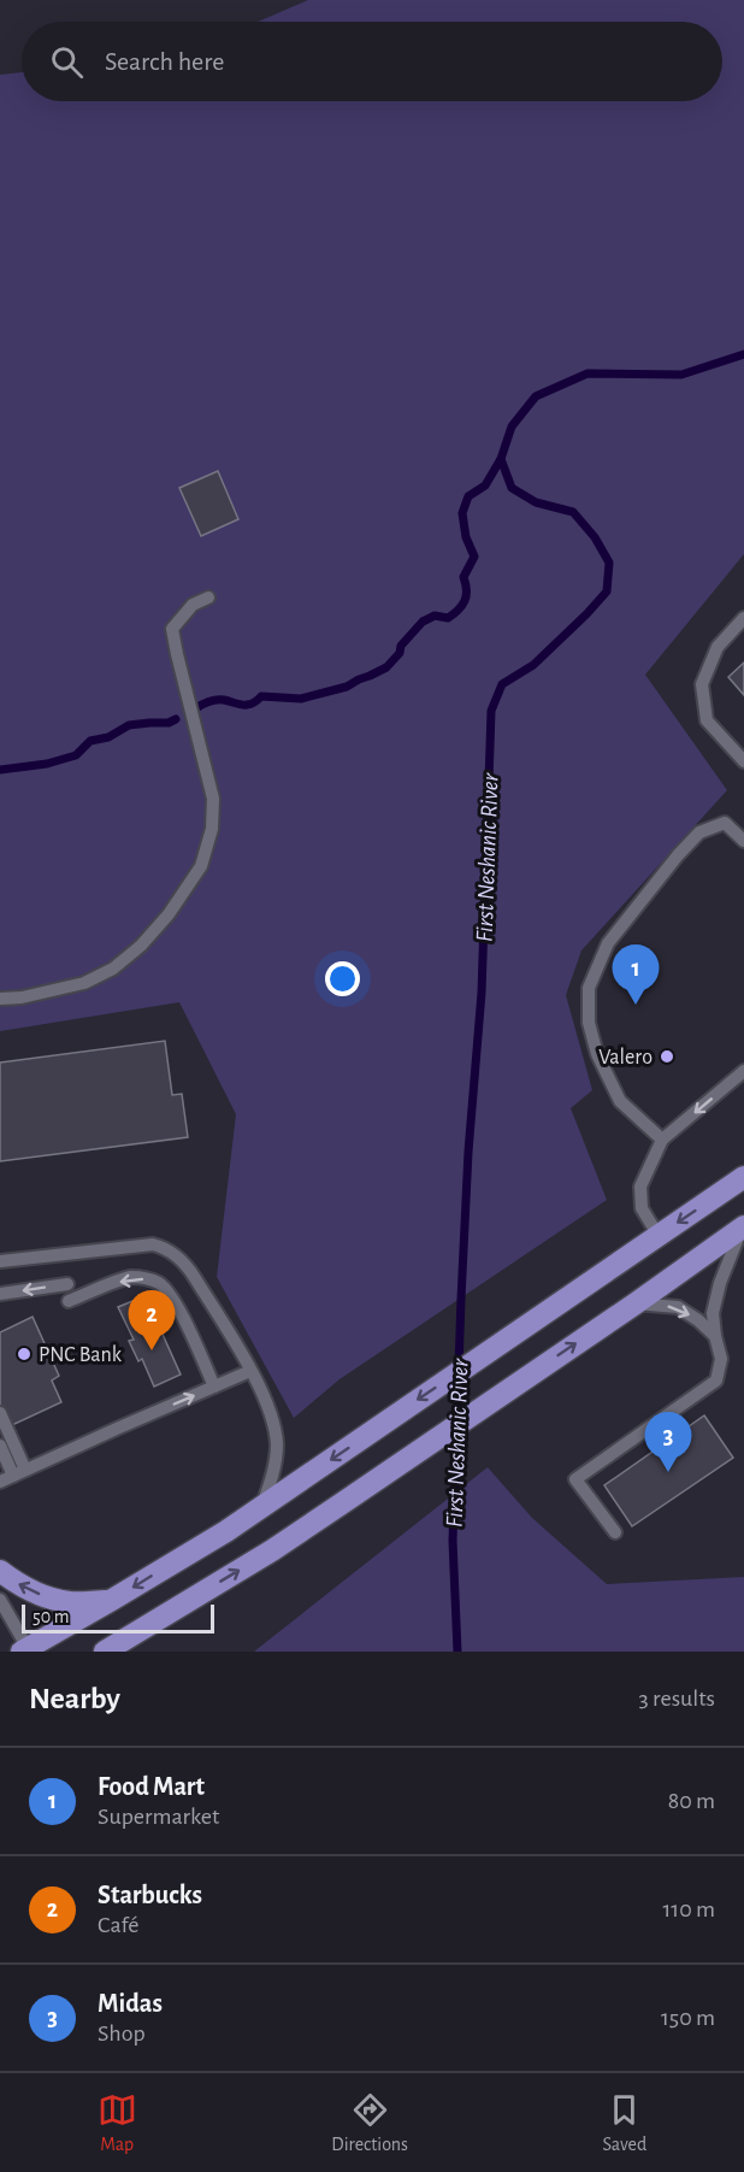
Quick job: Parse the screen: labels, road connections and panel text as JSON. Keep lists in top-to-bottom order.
{
  "water": ["First Neshanic River"],
  "places": ["Valero", "PNC Bank"],
  "scale_bar": "50 m",
  "page": {
    "search": "Search here",
    "pins": ["1", "2", "3"],
    "scale": "50 m",
    "heading": ["Nearby", "3 results"],
    "list": [
      {
        "mark": "1",
        "name": "Food Mart",
        "note": "Supermarket",
        "value": "80 m"
      },
      {
        "mark": "2",
        "name": "Starbucks",
        "note": "Café",
        "value": "110 m"
      },
      {
        "mark": "3",
        "name": "Midas",
        "note": "Shop",
        "value": "150 m"
      }
    ],
    "nav": ["Map", "Directions", "Saved"]
  }
}
